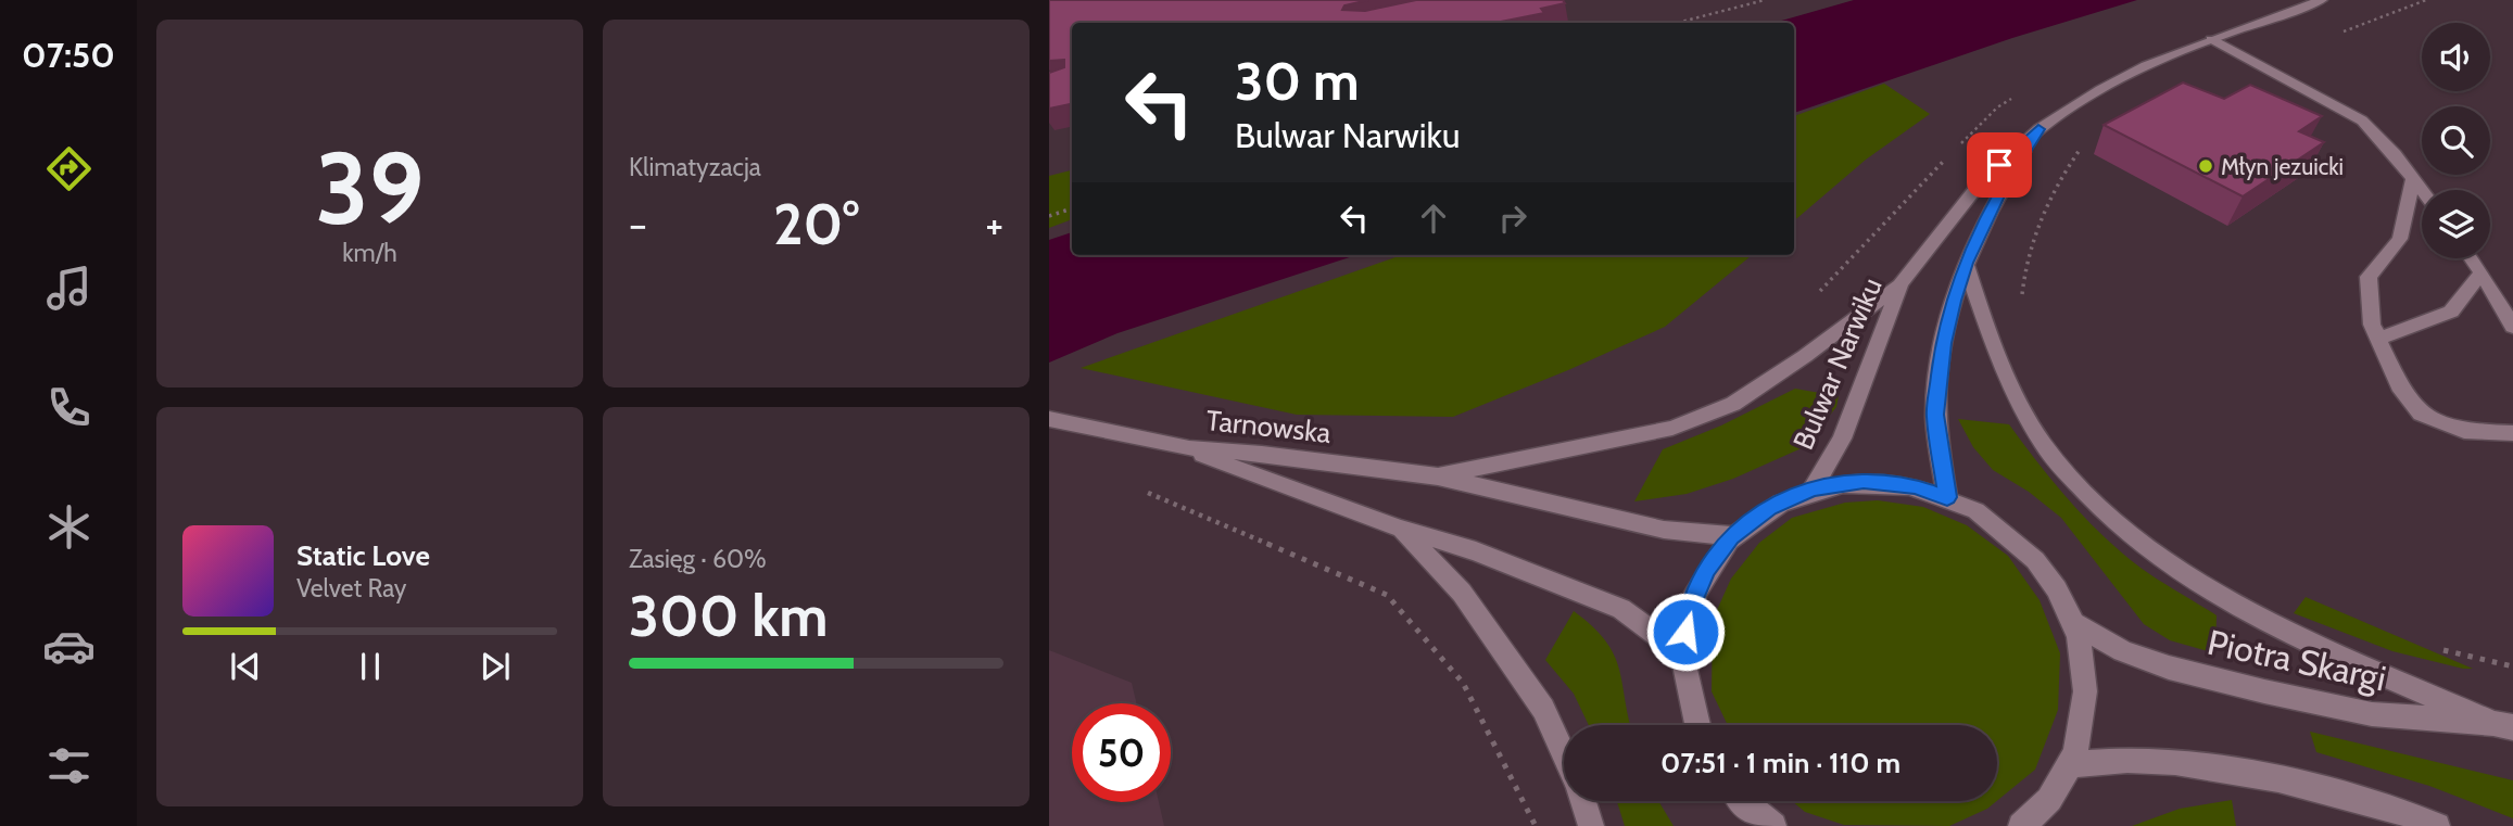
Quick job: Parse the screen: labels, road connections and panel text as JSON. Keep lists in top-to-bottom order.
{
  "streets": {
    "main road": ["Bulwar Narwiku", "Tarnowska", "Piotra Skargi"]
  },
  "places": ["Młyn jezuicki"],
  "page": {
    "tabs": "07:50",
    "tile": [
      ["39", "km/h"],
      "Klimatyzacja",
      ["Zasięg · 60%", "300 km"]
    ],
    "turn": ["30 m", "Bulwar Narwiku"],
    "heat": ["−", "20°", "+"],
    "song": ["Static Love", "Velvet Ray"],
    "limit": "50",
    "trip": "07:51 · 1 min · 110 m"
  }
}
